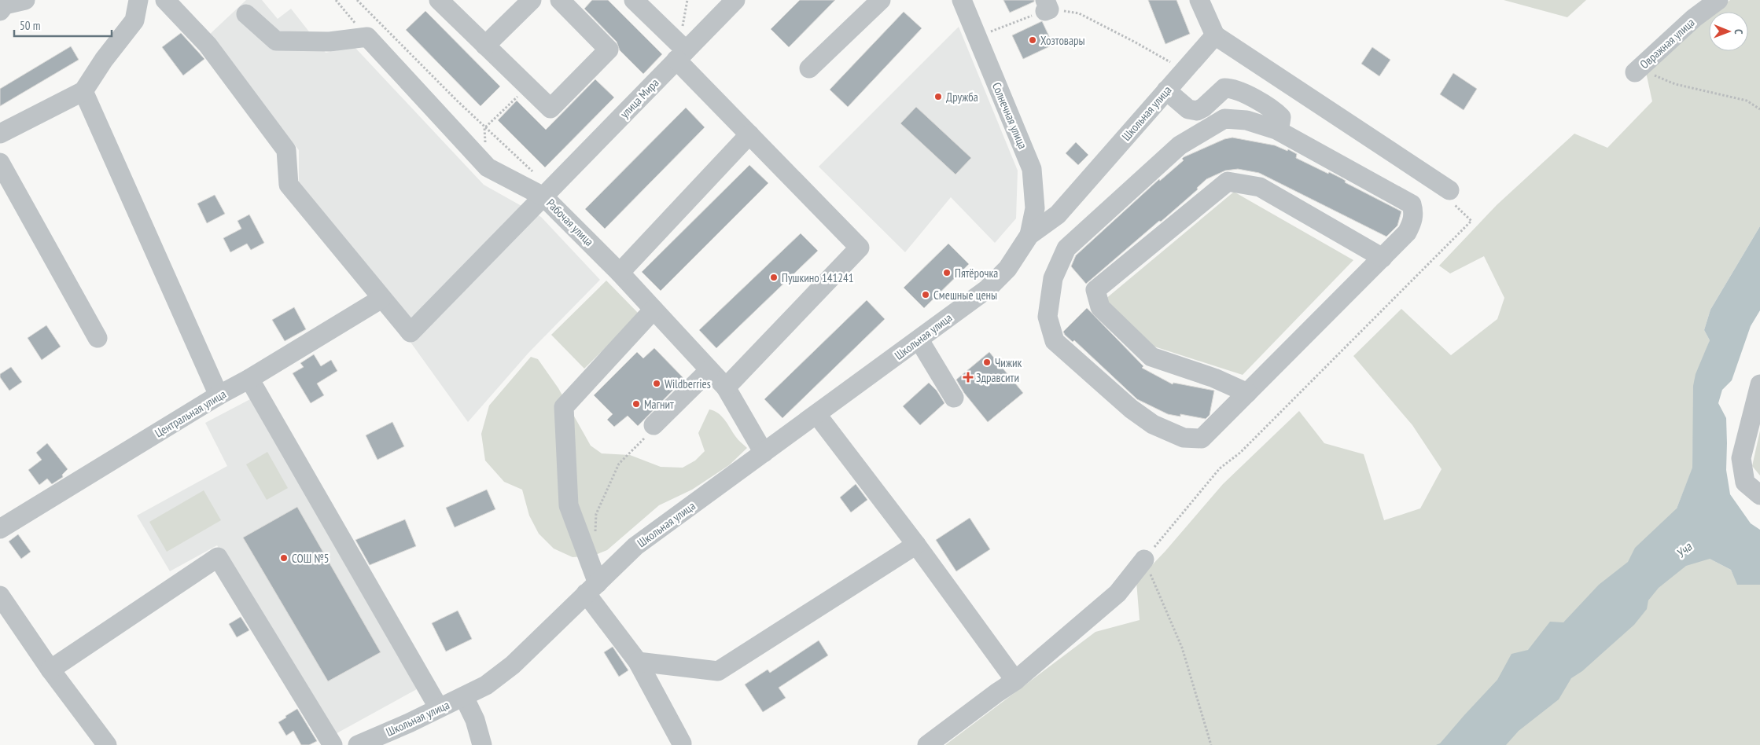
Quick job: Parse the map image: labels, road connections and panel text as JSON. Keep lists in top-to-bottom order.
{
  "streets": {
    "street": [
      "Овражная улица",
      "улица Мира",
      "Школьная улица",
      "Солнечная улица",
      "Рабочая улица",
      "Центральная улица"
    ]
  },
  "crossings": [
    ["улица Мира", "Рабочая улица"],
    ["улица Мира", "Центральная улица"],
    ["Школьная улица", "Солнечная улица"],
    ["Школьная улица", "Рабочая улица"]
  ],
  "water": ["Уча"],
  "places": {
    "other": [
      "Хозтовары",
      "Дружба",
      "Пятёрочка",
      "Пушкино 141241",
      "Смешные цены",
      "Чижик",
      "Wildberries",
      "Магнит",
      "СОШ №5"
    ],
    "health": ["Здравсити"]
  },
  "scale_bar": "50 m",
  "north": "right"
}
